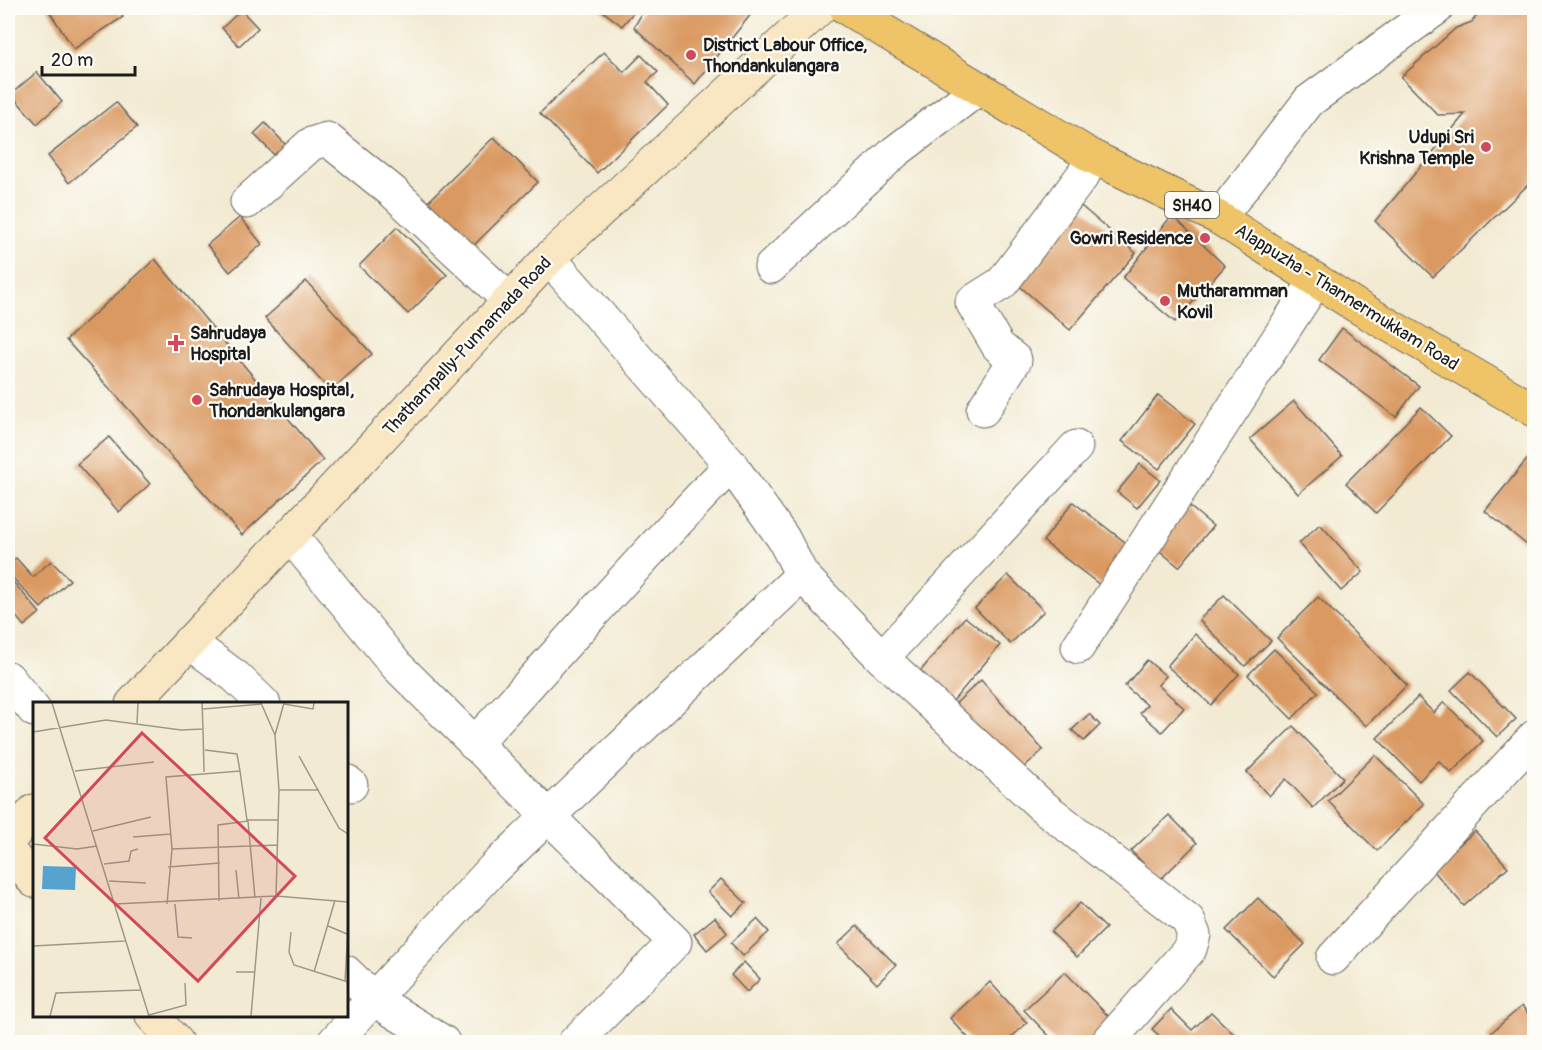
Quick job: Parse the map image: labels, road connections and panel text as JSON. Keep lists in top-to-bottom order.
{
  "streets": {
    "main road": ["SH40", "Alappuzha - Thannermukkam Road", "Thathampally-Punnamada Road"]
  },
  "places": {
    "other": [
      "District Labour Office, Thondankulangara",
      "Udupi Sri Krishna Temple",
      "Gowri Residence",
      "Mutharamman Kovil",
      "Sahrudaya Hospital, Thondankulangara"
    ],
    "health": ["Sahrudaya Hospital"]
  },
  "scale_bar": "20 m"
}
